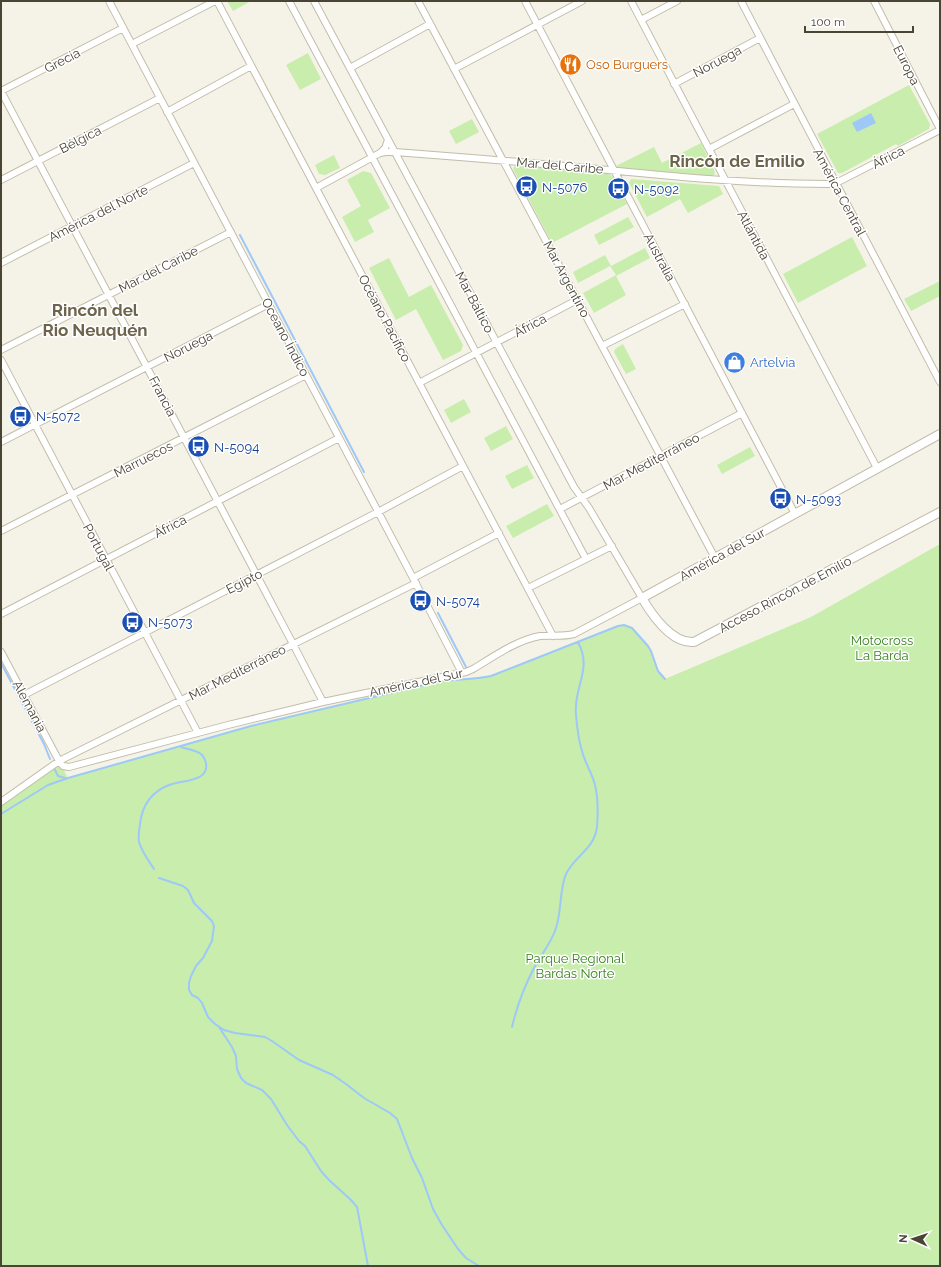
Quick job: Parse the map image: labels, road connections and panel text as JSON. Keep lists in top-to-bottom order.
{
  "streets": {
    "street": [
      "Grecia",
      "Noruega",
      "Europa",
      "Bélgica",
      "África",
      "Mar del Caribe",
      "América Central",
      "América del Norte",
      "Atlántida",
      "Australia",
      "Mar Argentino",
      "Mar Báltico",
      "Océano Pacífico",
      "Oceano Índico",
      "Francia",
      "Marruecos",
      "Mar Mediterráneo",
      "Portugal",
      "América del Sur",
      "Egipto",
      "Acceso Rincón de Emilio",
      "Alemania"
    ]
  },
  "crossings": [
    ["Grecia", "Oceano Índico"],
    ["Grecia", "Francia"],
    ["Noruega", "América Central"],
    ["Noruega", "Atlántida"],
    ["Noruega", "Oceano Índico"],
    ["Noruega", "Francia"],
    ["Noruega", "Portugal"],
    ["Europa", "África"],
    ["Bélgica", "Oceano Índico"],
    ["Bélgica", "Francia"],
    ["África", "Mar del Caribe"],
    ["África", "América Central"],
    ["África", "Mar Argentino"],
    ["África", "Mar Báltico"],
    ["África", "Océano Pacífico"],
    ["África", "Oceano Índico"],
    ["África", "Francia"],
    ["África", "Portugal"],
    ["Mar del Caribe", "América Central"],
    ["Mar del Caribe", "Atlántida"],
    ["Mar del Caribe", "Australia"],
    ["Mar del Caribe", "Mar Argentino"],
    ["Mar del Caribe", "Mar Báltico"],
    ["Mar del Caribe", "Océano Pacífico"],
    ["Mar del Caribe", "Oceano Índico"],
    ["Mar del Caribe", "Francia"],
    ["América del Norte", "Oceano Índico"],
    ["América del Norte", "Francia"],
    ["Atlántida", "América del Sur"],
    ["Australia", "Mar Mediterráneo"],
    ["Australia", "América del Sur"],
    ["Mar Argentino", "Mar Mediterráneo"],
    ["Mar Argentino", "América del Sur"],
    ["Mar Báltico", "Mar Mediterráneo"],
    ["Mar Báltico", "América del Sur"],
    ["Mar Báltico", "Acceso Rincón de Emilio"],
    ["Océano Pacífico", "Mar Mediterráneo"],
    ["Océano Pacífico", "América del Sur"],
    ["Océano Pacífico", "Egipto"],
    ["Oceano Índico", "Marruecos"],
    ["Oceano Índico", "Mar Mediterráneo"],
    ["Oceano Índico", "América del Sur"],
    ["Oceano Índico", "Egipto"],
    ["Francia", "Marruecos"],
    ["Francia", "Mar Mediterráneo"],
    ["Francia", "América del Sur"],
    ["Francia", "Egipto"],
    ["Marruecos", "Portugal"],
    ["Mar Mediterráneo", "Portugal"],
    ["Mar Mediterráneo", "América del Sur"],
    ["Mar Mediterráneo", "Alemania"],
    ["Portugal", "América del Sur"],
    ["Portugal", "Egipto"],
    ["América del Sur", "Acceso Rincón de Emilio"],
    ["América del Sur", "Alemania"],
    ["Egipto", "Alemania"]
  ],
  "districts": ["Rincón de Emilio", "Rincón del Rio Neuquén"],
  "parks": ["Motocross La Barda", "Parque Regional Bardas Norte"],
  "places": {
    "restaurant": ["Oso Burguers"],
    "bus stop": [
      "N-5076",
      "N-5092",
      "N-5072",
      "N-5094",
      "N-5093",
      "N-5074",
      "N-5073"
    ],
    "shop": ["Artelvia"]
  },
  "scale_bar": "100 m",
  "north": "left"
}
